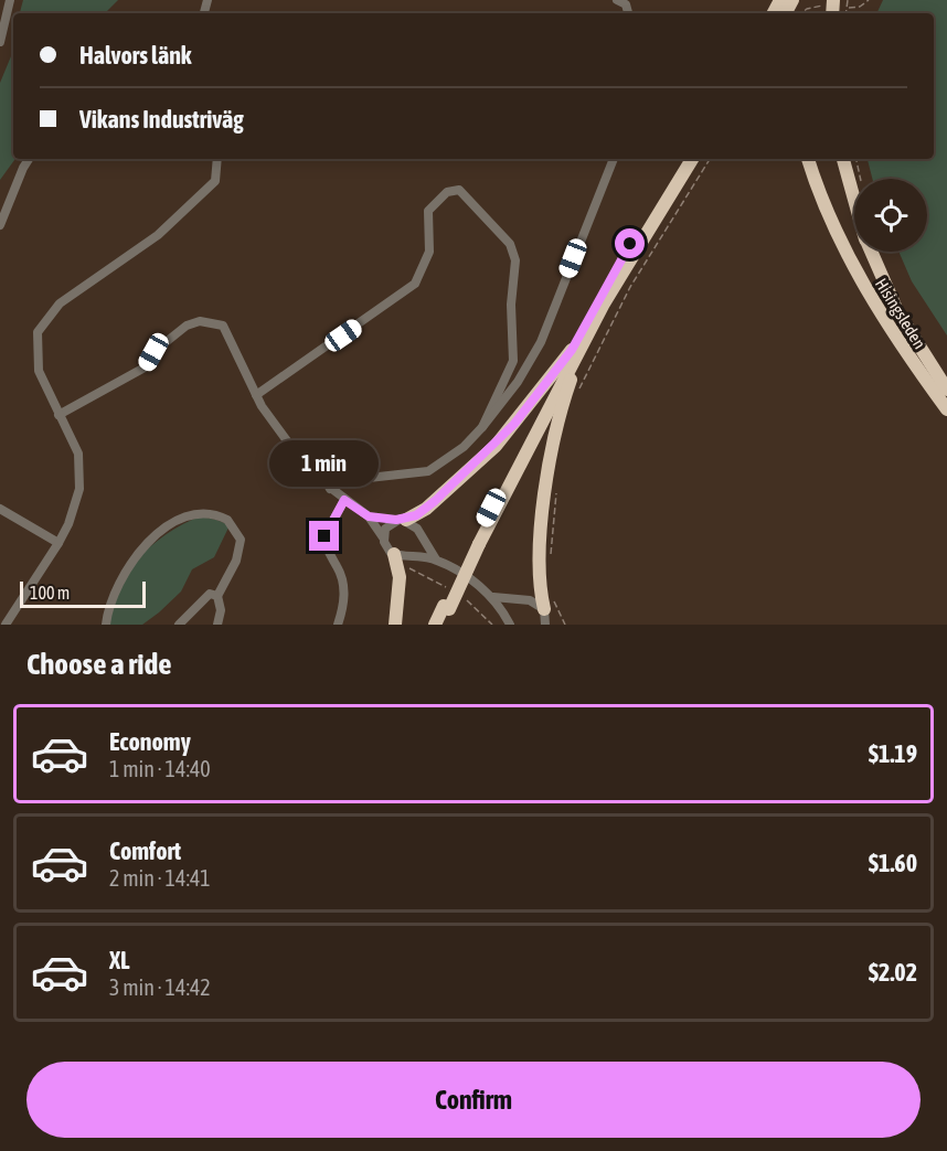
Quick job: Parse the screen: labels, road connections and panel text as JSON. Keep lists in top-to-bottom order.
{
  "streets": {
    "highway": ["Hisingsleden"]
  },
  "scale_bar": "100 m",
  "page": {
    "banner": ["Halvors länk", "Vikans Industriväg"],
    "bubble": "1 min",
    "scale": "100 m",
    "heading": "Choose a ride",
    "list": [
      {
        "name": "Economy",
        "note": "1 min · 14:40",
        "value": "$1.19"
      },
      {
        "name": "Comfort",
        "note": "2 min · 14:41",
        "value": "$1.60"
      },
      {
        "name": "XL",
        "note": "3 min · 14:42",
        "value": "$2.02"
      }
    ],
    "buttons": "Confirm"
  }
}
